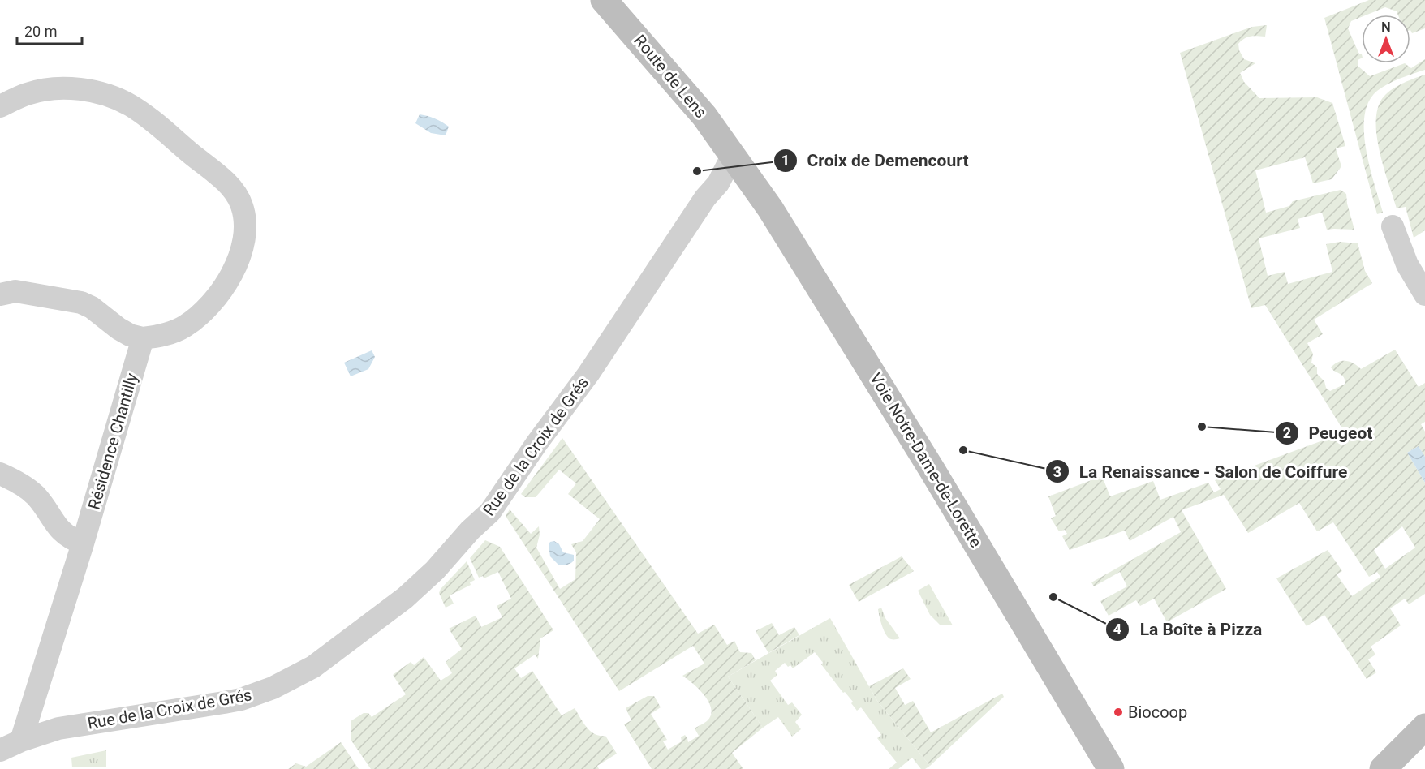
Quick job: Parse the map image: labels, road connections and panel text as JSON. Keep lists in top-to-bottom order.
{
  "streets": {
    "main road": ["Route de Lens", "Voie Notre-Dame-de-Lorette"],
    "street": ["Résidence Chantilly", "Rue de la Croix de Grés"]
  },
  "crossings": [
    ["Route de Lens", "Rue de la Croix de Grés"],
    ["Route de Lens", "Voie Notre-Dame-de-Lorette"],
    ["Résidence Chantilly", "Rue de la Croix de Grés"],
    ["Rue de la Croix de Grés", "Voie Notre-Dame-de-Lorette"]
  ],
  "places": [
    "Croix de Demencourt",
    "Peugeot",
    "La Renaissance - Salon de Coiffure",
    "La Boîte à Pizza",
    "Biocoop"
  ],
  "scale_bar": "20 m",
  "north": "top"
}
